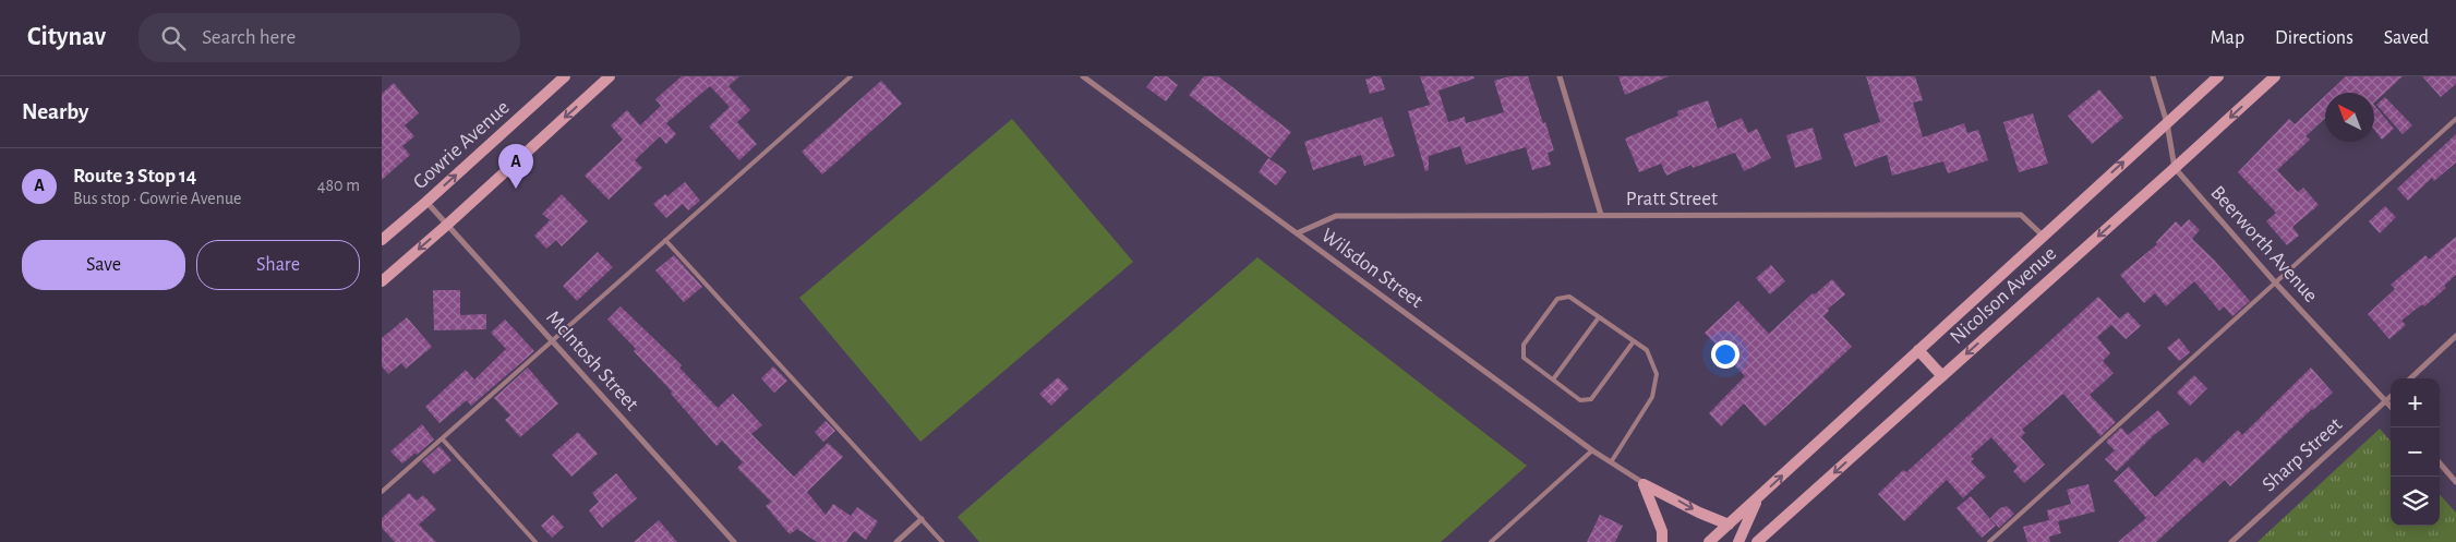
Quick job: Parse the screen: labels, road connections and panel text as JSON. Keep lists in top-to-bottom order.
{
  "streets": {
    "main road": ["Gowrie Avenue", "Nicolson Avenue"],
    "street": [
      "Pratt Street",
      "Beerworth Avenue",
      "Wilsdon Street",
      "McIntosh Street",
      "Sharp Street"
    ]
  },
  "crossings": [
    ["Gowrie Avenue", "McIntosh Street"],
    ["Pratt Street", "Wilsdon Street"],
    ["Pratt Street", "Nicolson Avenue"],
    ["Beerworth Avenue", "Nicolson Avenue"],
    ["Beerworth Avenue", "Sharp Street"]
  ],
  "north": "top left",
  "page": {
    "header": "Citynav",
    "search": "Search here",
    "nav": ["Map", "Directions", "Saved"],
    "heading": "Nearby",
    "pins": "A",
    "list": [
      {
        "mark": "A",
        "name": "Route 3 Stop 14",
        "note": "Bus stop · Gowrie Avenue",
        "value": "480 m"
      }
    ],
    "buttons": ["Save", "Share"],
    "map_buttons": ["+", "−"]
  }
}
